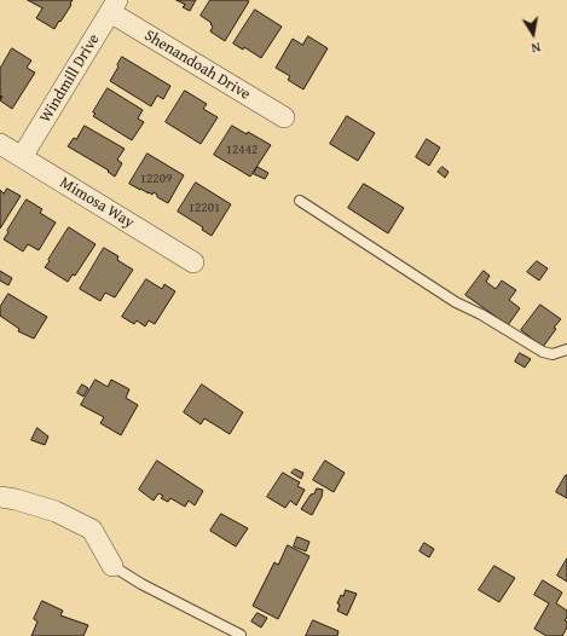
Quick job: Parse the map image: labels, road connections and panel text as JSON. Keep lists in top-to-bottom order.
{
  "streets": {
    "street": ["Shenandoah Drive", "Windmill Drive", "Mimosa Way"]
  },
  "crossings": [
    ["Shenandoah Drive", "Windmill Drive"],
    ["Windmill Drive", "Mimosa Way"]
  ],
  "house_numbers": ["12442", "12209", "12201"],
  "north": "bottom"
}
